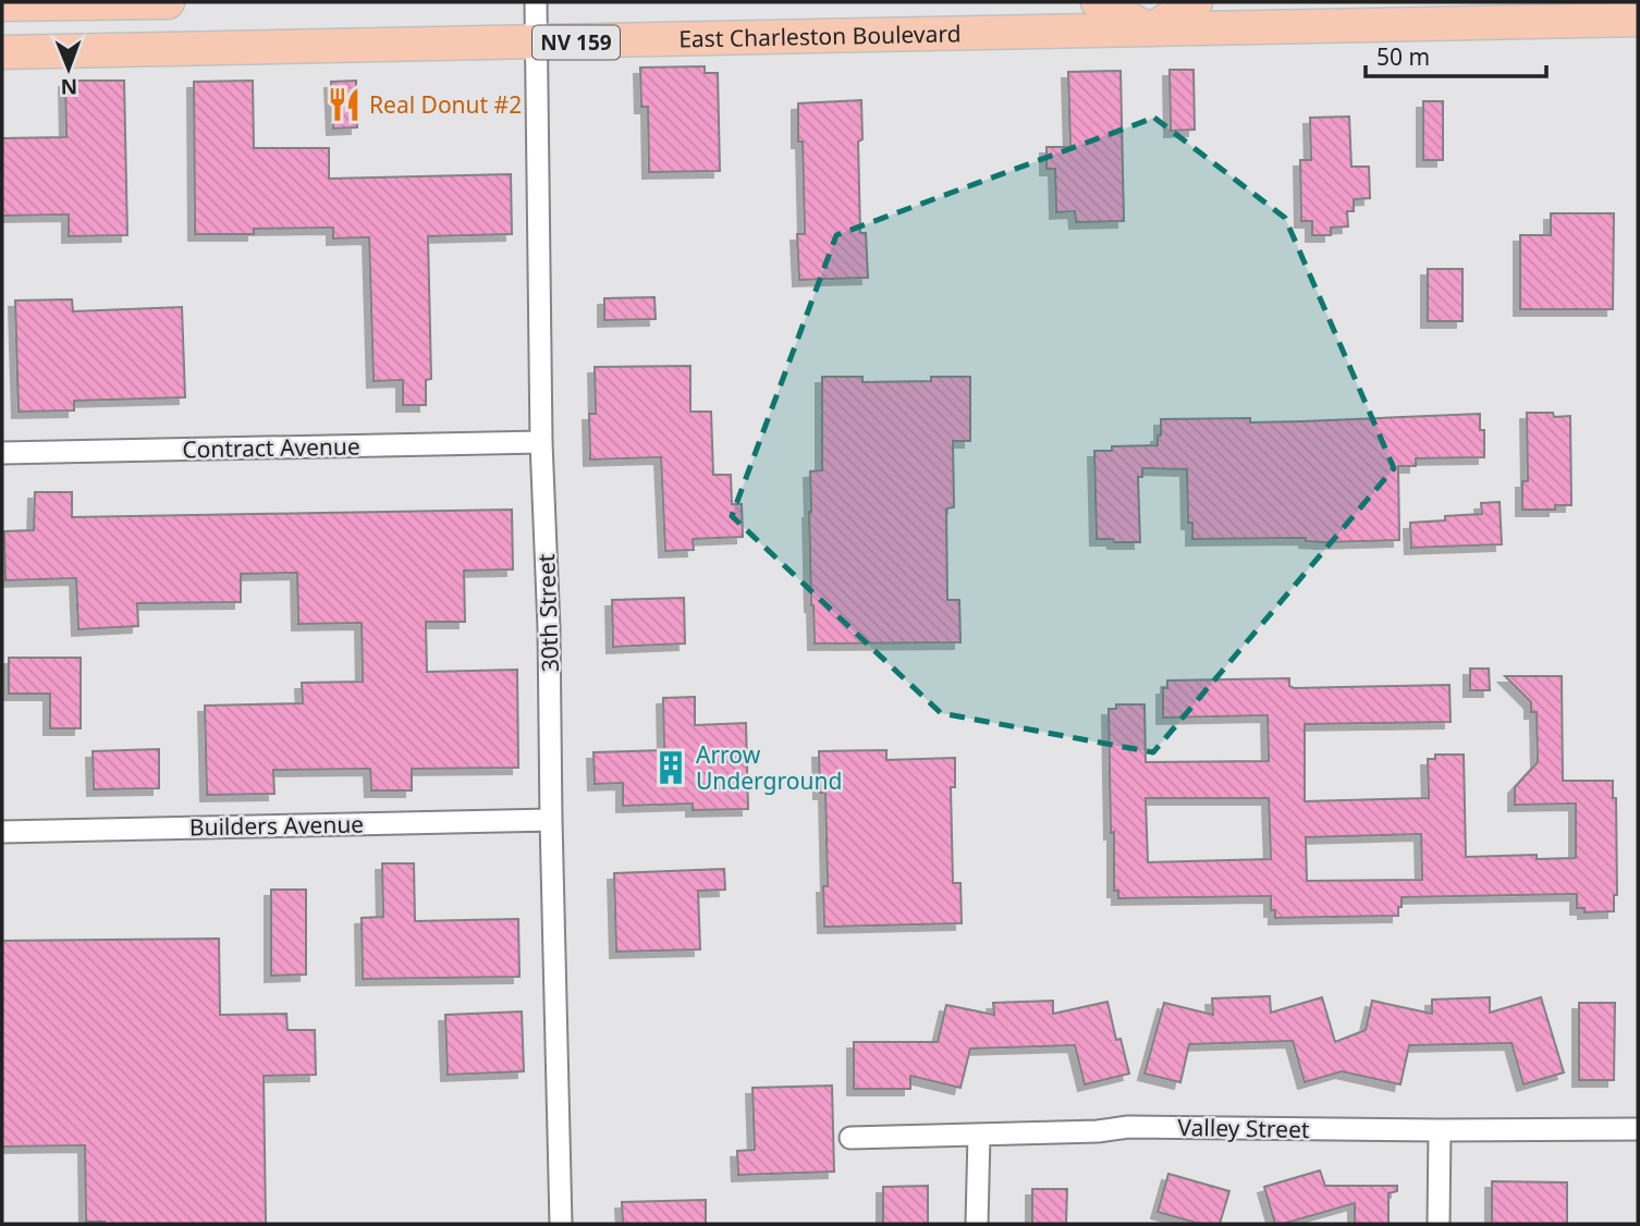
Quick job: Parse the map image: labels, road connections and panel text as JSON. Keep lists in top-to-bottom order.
{
  "streets": {
    "main road": ["East Charleston Boulevard", "NV 159"],
    "street": [
      "Contract Avenue",
      "30th Street",
      "Builders Avenue",
      "Valley Street"
    ]
  },
  "crossings": [
    ["East Charleston Boulevard", "30th Street"],
    ["Contract Avenue", "30th Street"],
    ["30th Street", "Builders Avenue"]
  ],
  "places": {
    "restaurant": ["Real Donut #2"],
    "building": ["Arrow Underground"]
  },
  "scale_bar": "50 m",
  "north": "bottom"
}
